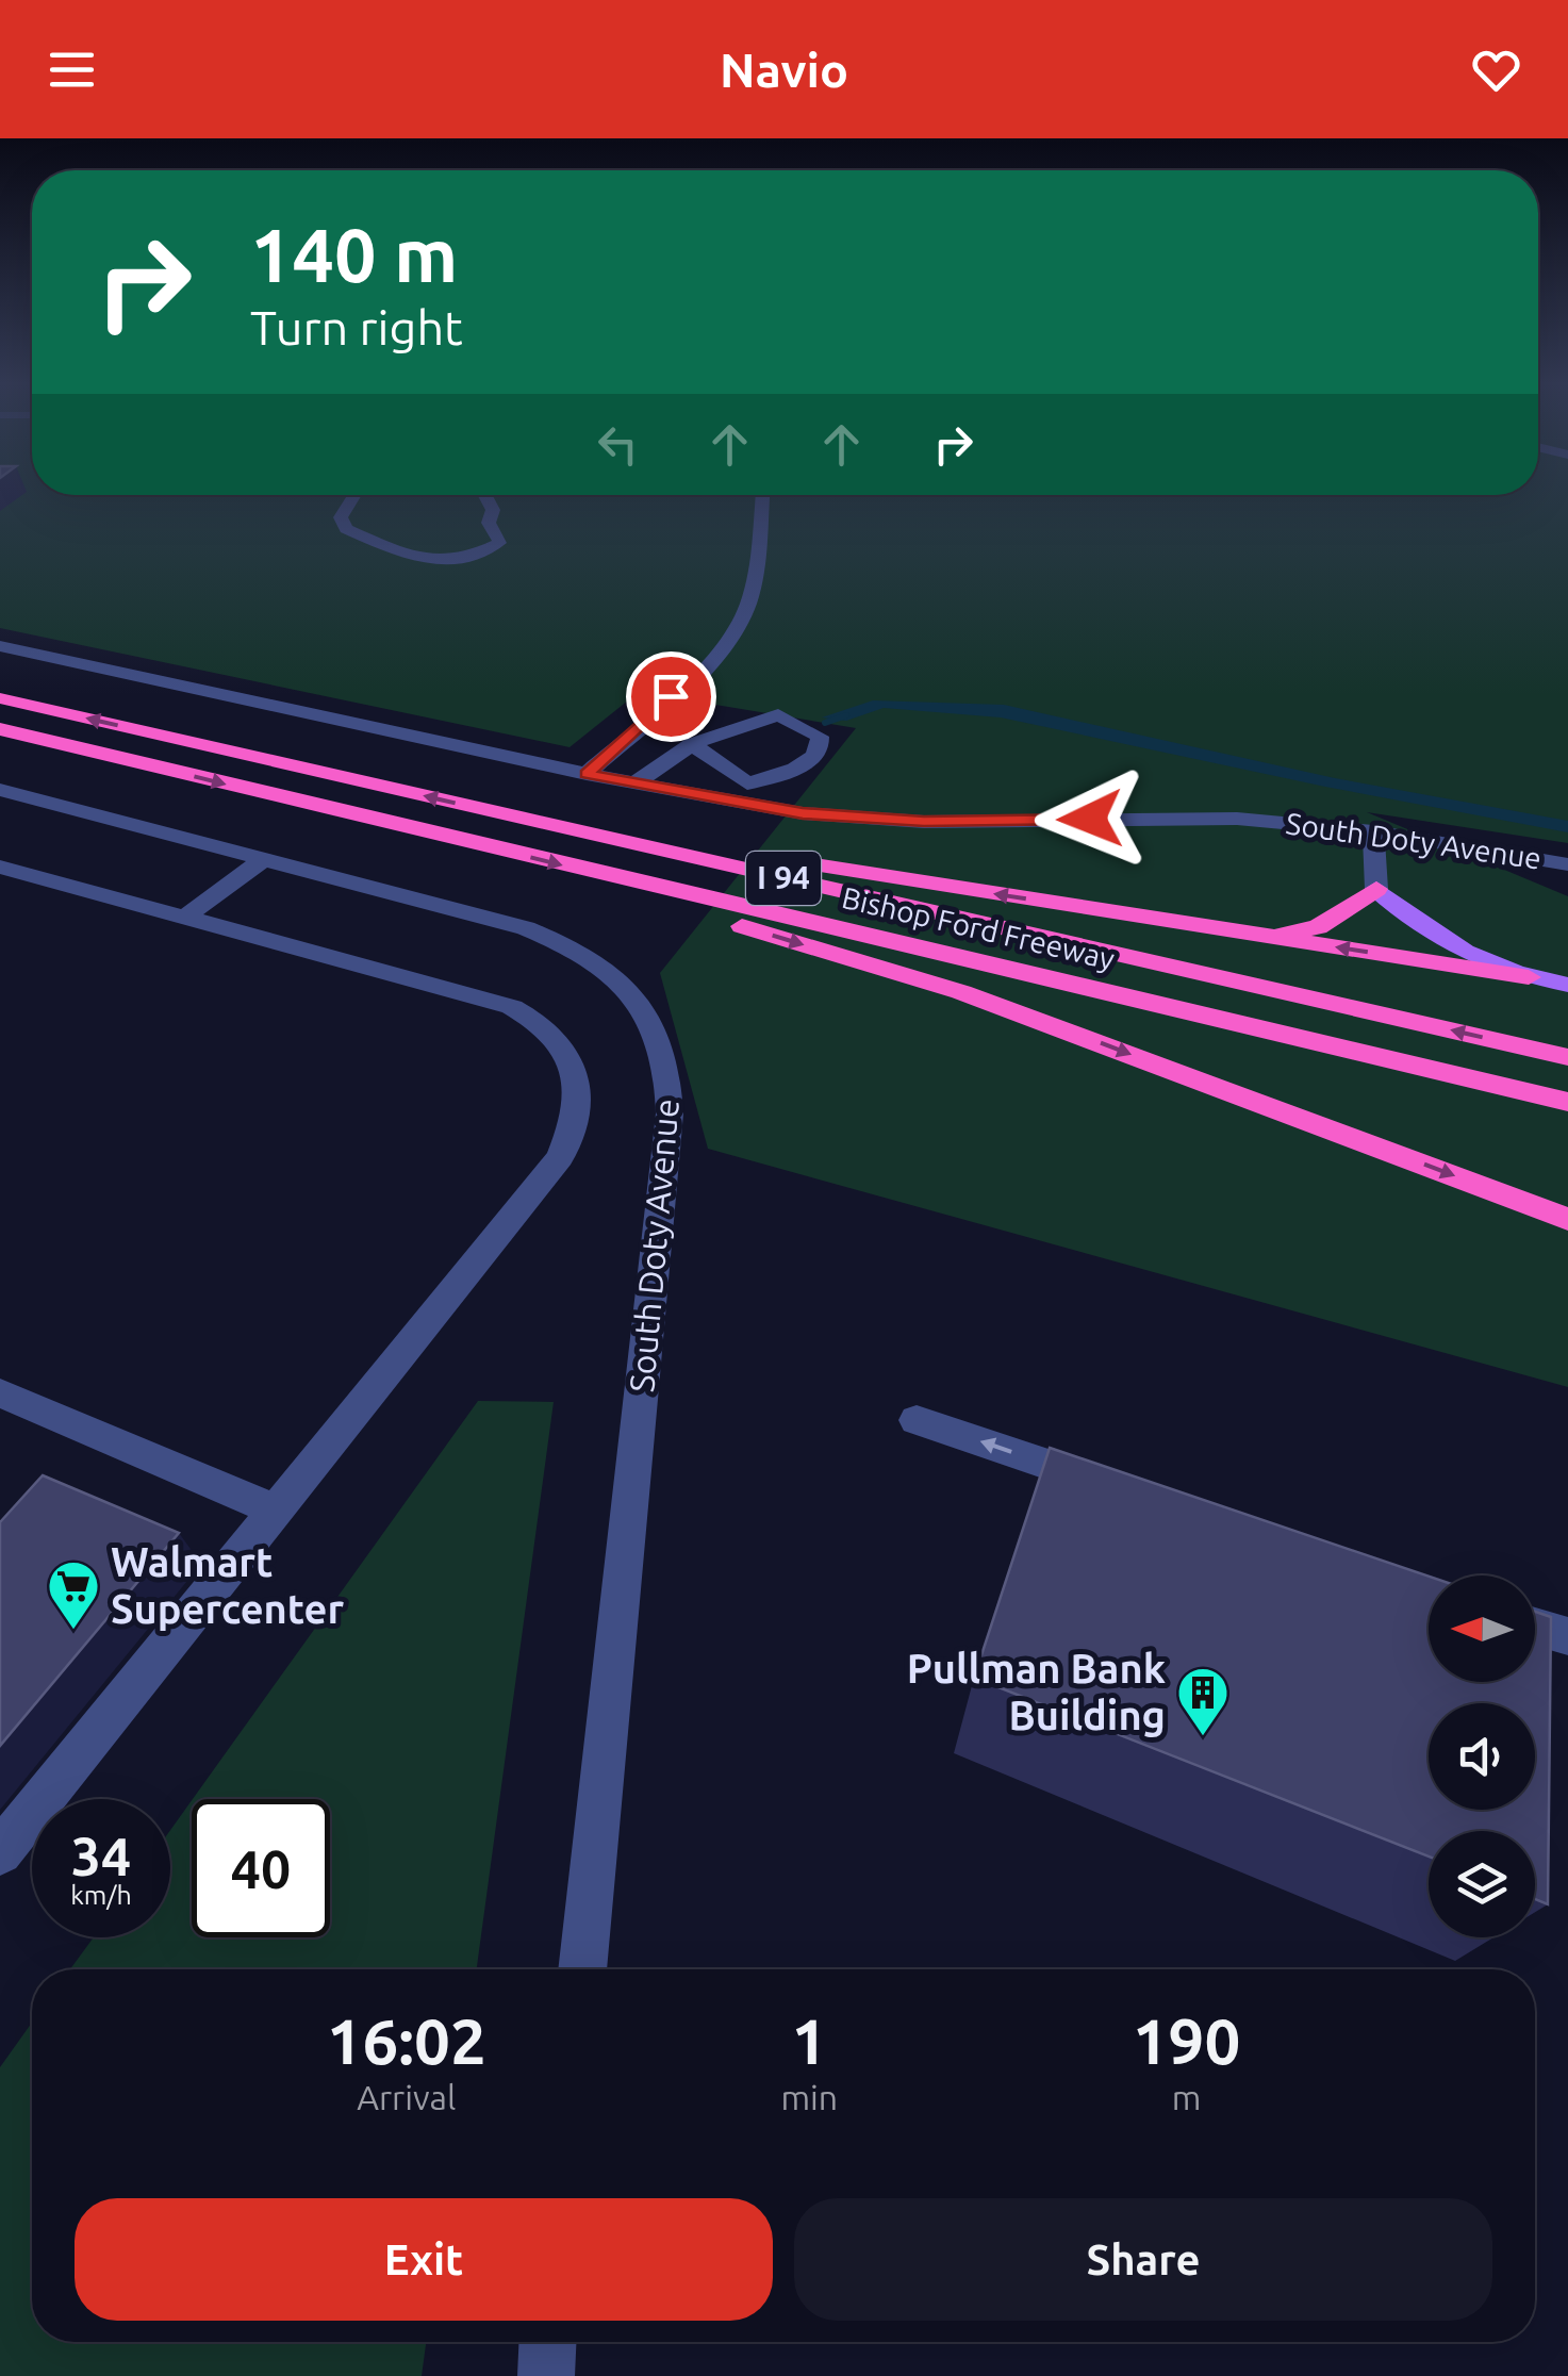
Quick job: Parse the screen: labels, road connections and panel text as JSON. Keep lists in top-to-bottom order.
{
  "streets": {
    "highway": ["I 94", "Bishop Ford Freeway"],
    "street": ["South Doty Avenue"]
  },
  "places": {
    "supermarket": ["Walmart Supercenter"],
    "building": ["Pullman Bank Building"]
  },
  "north": "left",
  "page": {
    "header": "Navio",
    "turn": ["140 m", "Turn right"],
    "speed": "34 km/h",
    "limit": "40",
    "eta": [
      "16:02",
      "Arrival",
      "1",
      "min",
      "190",
      "m"
    ],
    "buttons": ["Exit", "Share"]
  }
}
